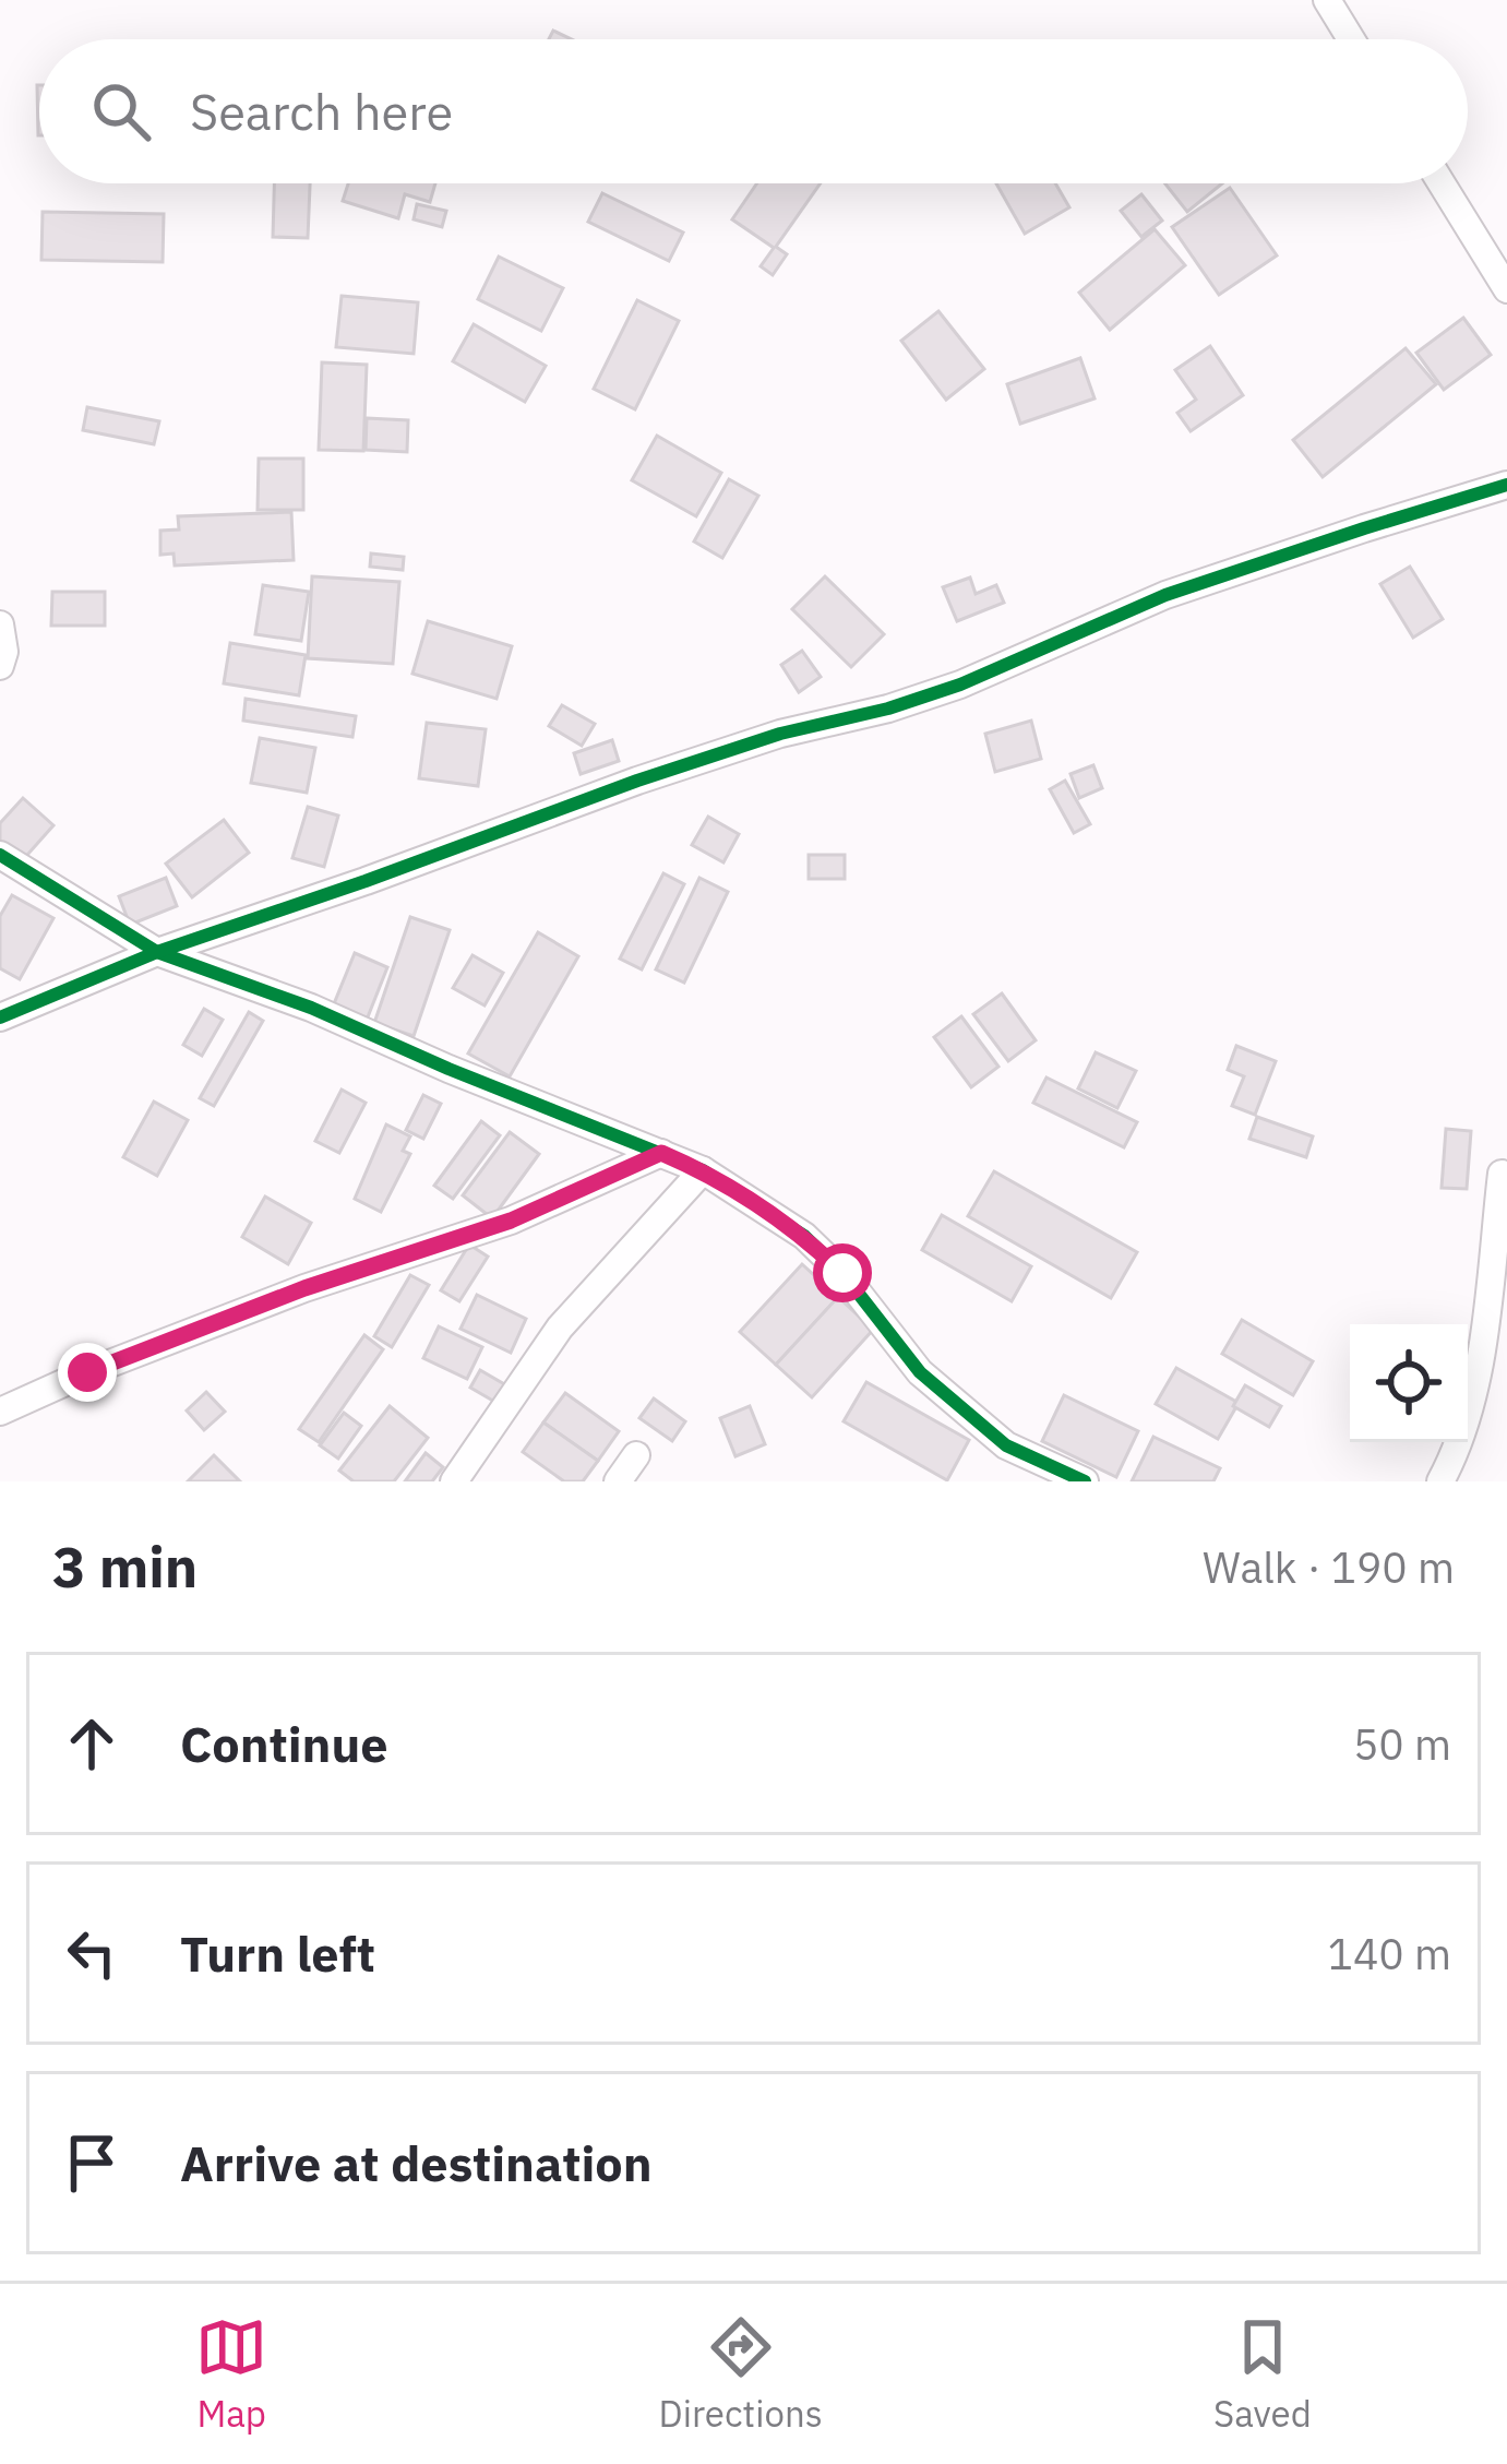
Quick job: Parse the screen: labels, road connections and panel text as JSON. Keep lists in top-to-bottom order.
{
  "page": {
    "search": "Search here",
    "heading": ["3 min", "Walk · 190 m"],
    "list": [
      ["Continue", "50 m"],
      ["Turn left", "140 m"],
      "Arrive at destination"
    ],
    "nav": ["Map", "Directions", "Saved"]
  }
}
